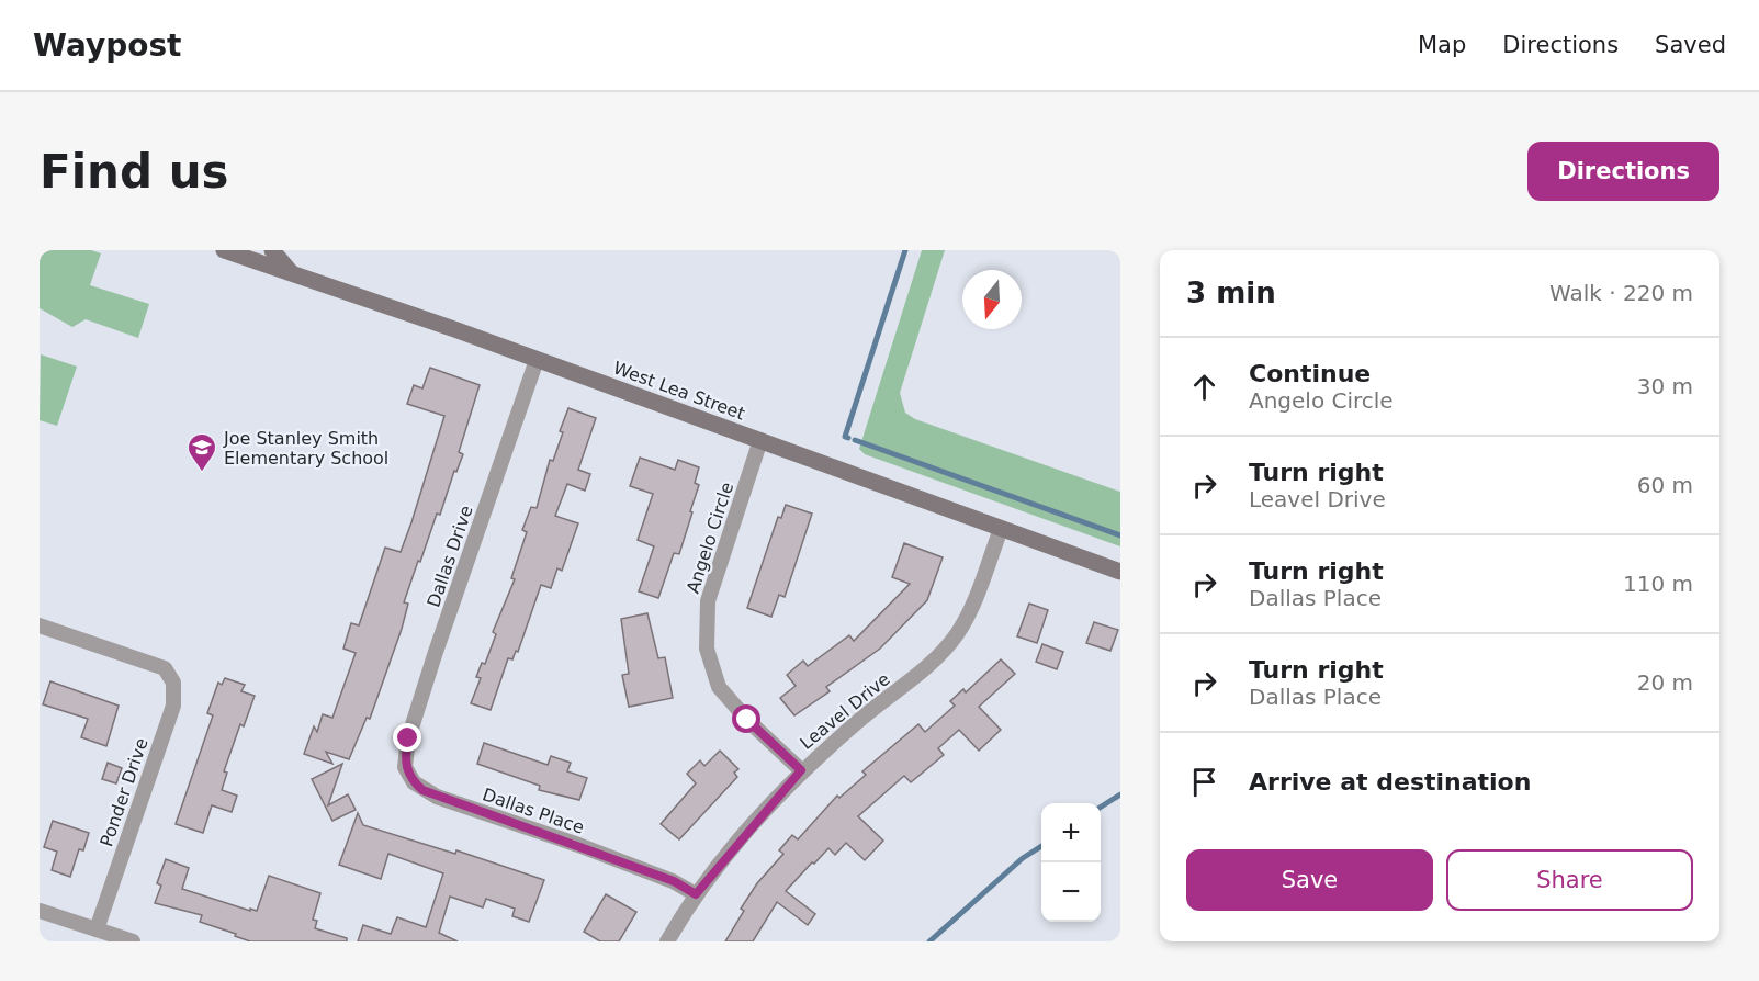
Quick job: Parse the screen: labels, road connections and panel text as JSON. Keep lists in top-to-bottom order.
{
  "streets": {
    "main road": ["West Lea Street"],
    "street": [
      "Angelo Circle",
      "Dallas Drive",
      "Leavel Drive",
      "Ponder Drive",
      "Dallas Place"
    ]
  },
  "crossings": [
    ["West Lea Street", "Angelo Circle"],
    ["West Lea Street", "Dallas Drive"],
    ["West Lea Street", "Leavel Drive"],
    ["Angelo Circle", "Leavel Drive"],
    ["Dallas Drive", "Dallas Place"],
    ["Leavel Drive", "Dallas Place"]
  ],
  "places": {
    "school or university": ["Joe Stanley Smith Elementary School"]
  },
  "north": "bottom",
  "page": {
    "header": "Waypost",
    "nav": ["Map", "Directions", "Saved"],
    "buttons": [
      "Directions",
      ["Save", "Share"]
    ],
    "title": "Find us",
    "heading": ["3 min", "Walk · 220 m"],
    "list": [
      ["Continue", "Angelo Circle", "30 m"],
      ["Turn right", "Leavel Drive", "60 m"],
      ["Turn right", "Dallas Place", "110 m"],
      ["Turn right", "Dallas Place", "20 m"],
      "Arrive at destination"
    ],
    "map_buttons": ["+", "−"]
  }
}
